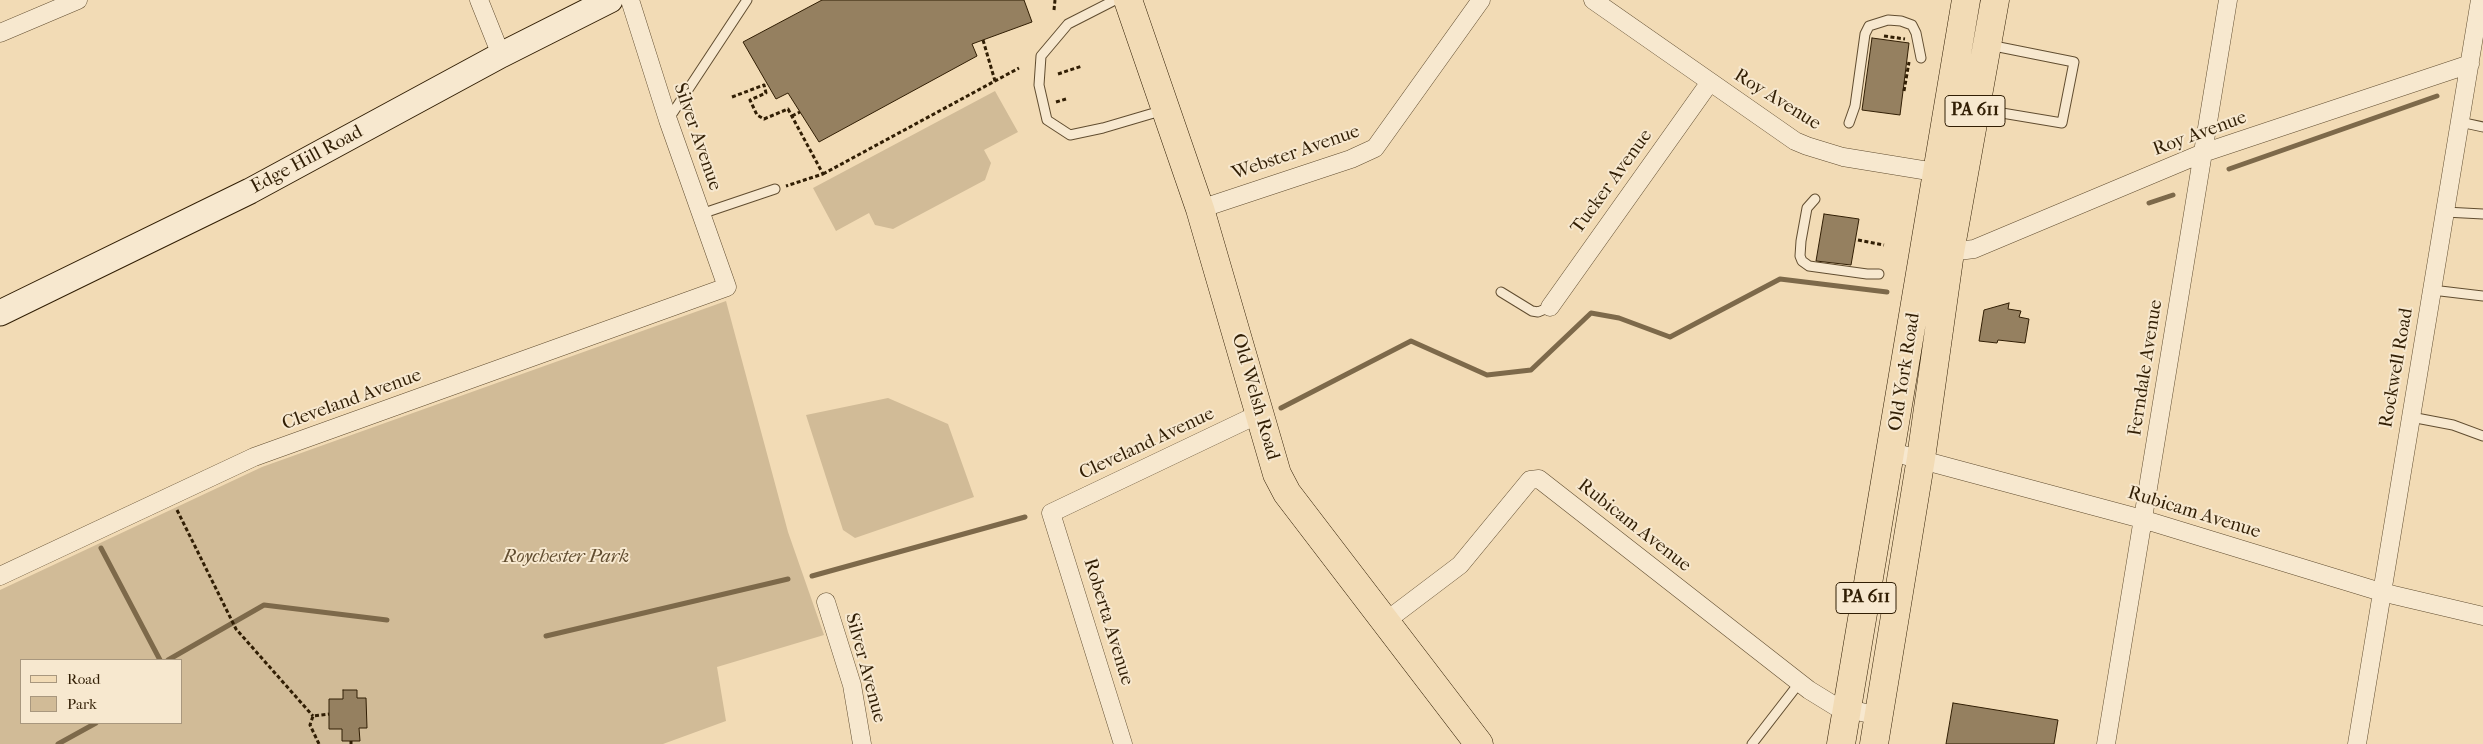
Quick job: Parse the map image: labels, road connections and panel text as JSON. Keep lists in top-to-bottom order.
{
  "streets": {
    "main road": [
      "PA 611",
      "Edge Hill Road",
      "Old York Road",
      "Old Welsh Road"
    ],
    "street": [
      "Roy Avenue",
      "Silver Avenue",
      "Webster Avenue",
      "Tucker Avenue",
      "Ferndale Avenue",
      "Rockwell Road",
      "Cleveland Avenue",
      "Rubicam Avenue",
      "Roberta Avenue"
    ]
  },
  "crossings": [
    ["Roy Avenue", "Tucker Avenue"],
    ["Roy Avenue", "Ferndale Avenue"],
    ["Roy Avenue", "Rockwell Road"],
    ["Roy Avenue", "Old York Road"],
    ["Silver Avenue", "Cleveland Avenue"],
    ["Webster Avenue", "Old Welsh Road"],
    ["Ferndale Avenue", "Rubicam Avenue"],
    ["Rockwell Road", "Rubicam Avenue"],
    ["Old York Road", "Rubicam Avenue"],
    ["Old Welsh Road", "Cleveland Avenue"],
    ["Old Welsh Road", "Rubicam Avenue"],
    ["Cleveland Avenue", "Roberta Avenue"]
  ],
  "parks": ["Roychester Park"],
  "legend": ["Road", "Park"]
}
